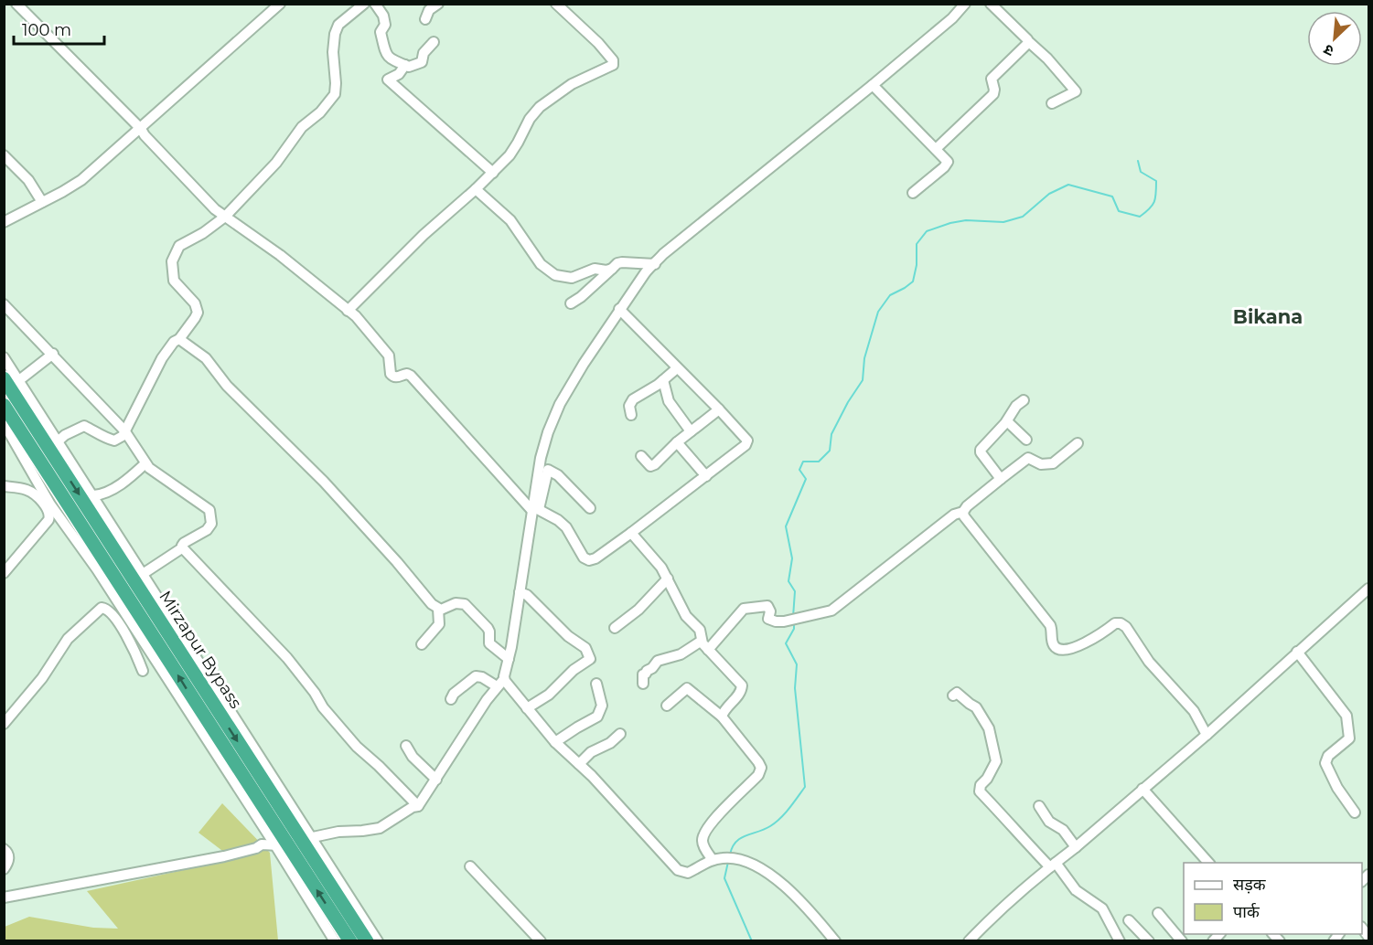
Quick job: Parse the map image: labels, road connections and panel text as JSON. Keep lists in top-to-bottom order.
{
  "streets": {
    "highway": ["Mirzapur Bypass"]
  },
  "districts": ["Bikana"],
  "legend": ["सड़क", "पार्क"],
  "scale_bar": "100 m",
  "north": "bottom left"
}
